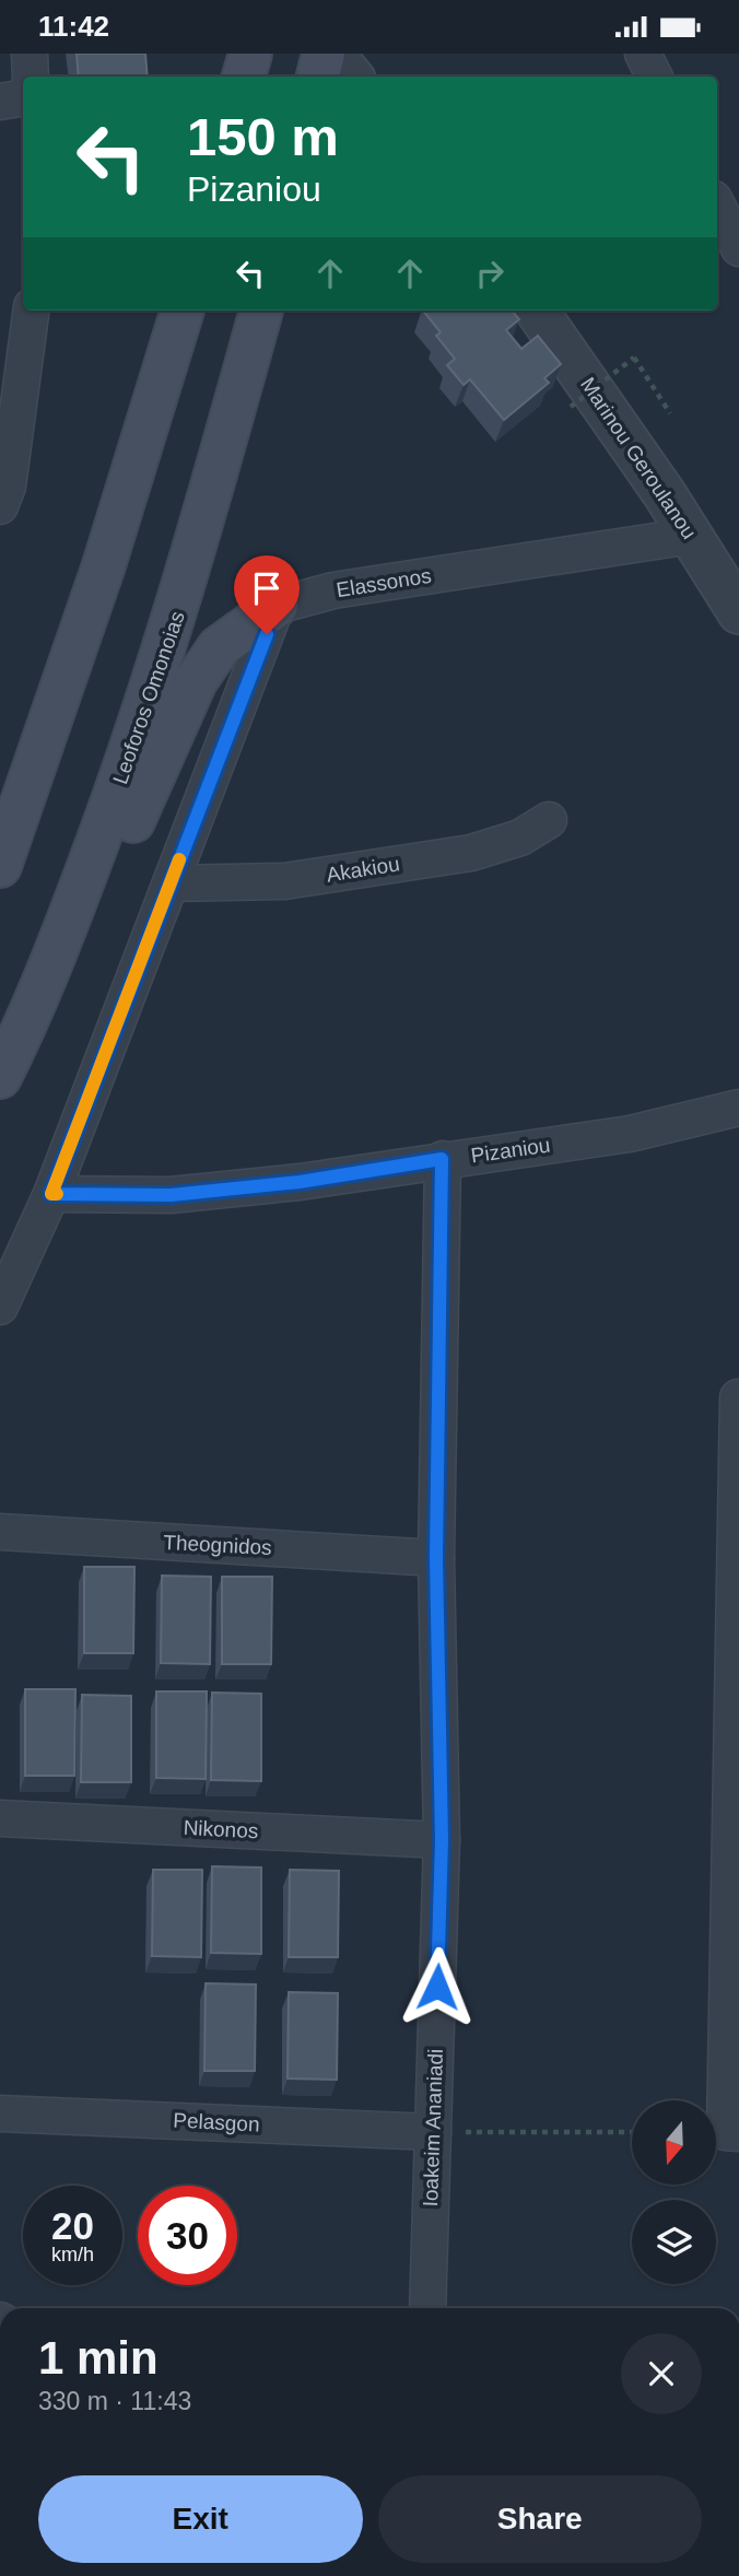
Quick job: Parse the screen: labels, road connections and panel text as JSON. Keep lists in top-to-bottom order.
{
  "streets": {
    "main road": ["Leoforos Omonoias"],
    "street": [
      "Marinou Geroulanou",
      "Elassonos",
      "Akakiou",
      "Pizaniou",
      "Theognidos",
      "Nikonos",
      "Pelasgon",
      "Ioakeim Ananiadi"
    ]
  },
  "crossings": [
    ["Marinou Geroulanou", "Elassonos"],
    ["Pizaniou", "Ioakeim Ananiadi"],
    ["Theognidos", "Ioakeim Ananiadi"],
    ["Nikonos", "Ioakeim Ananiadi"],
    ["Pelasgon", "Ioakeim Ananiadi"]
  ],
  "north": "bottom",
  "page": {
    "status": "11:42",
    "turn": ["150 m", "Pizaniou"],
    "speed": "20 km/h",
    "limit": "30",
    "heading": ["1 min", "330 m · 11:43"],
    "buttons": ["Exit", "Share"]
  }
}
